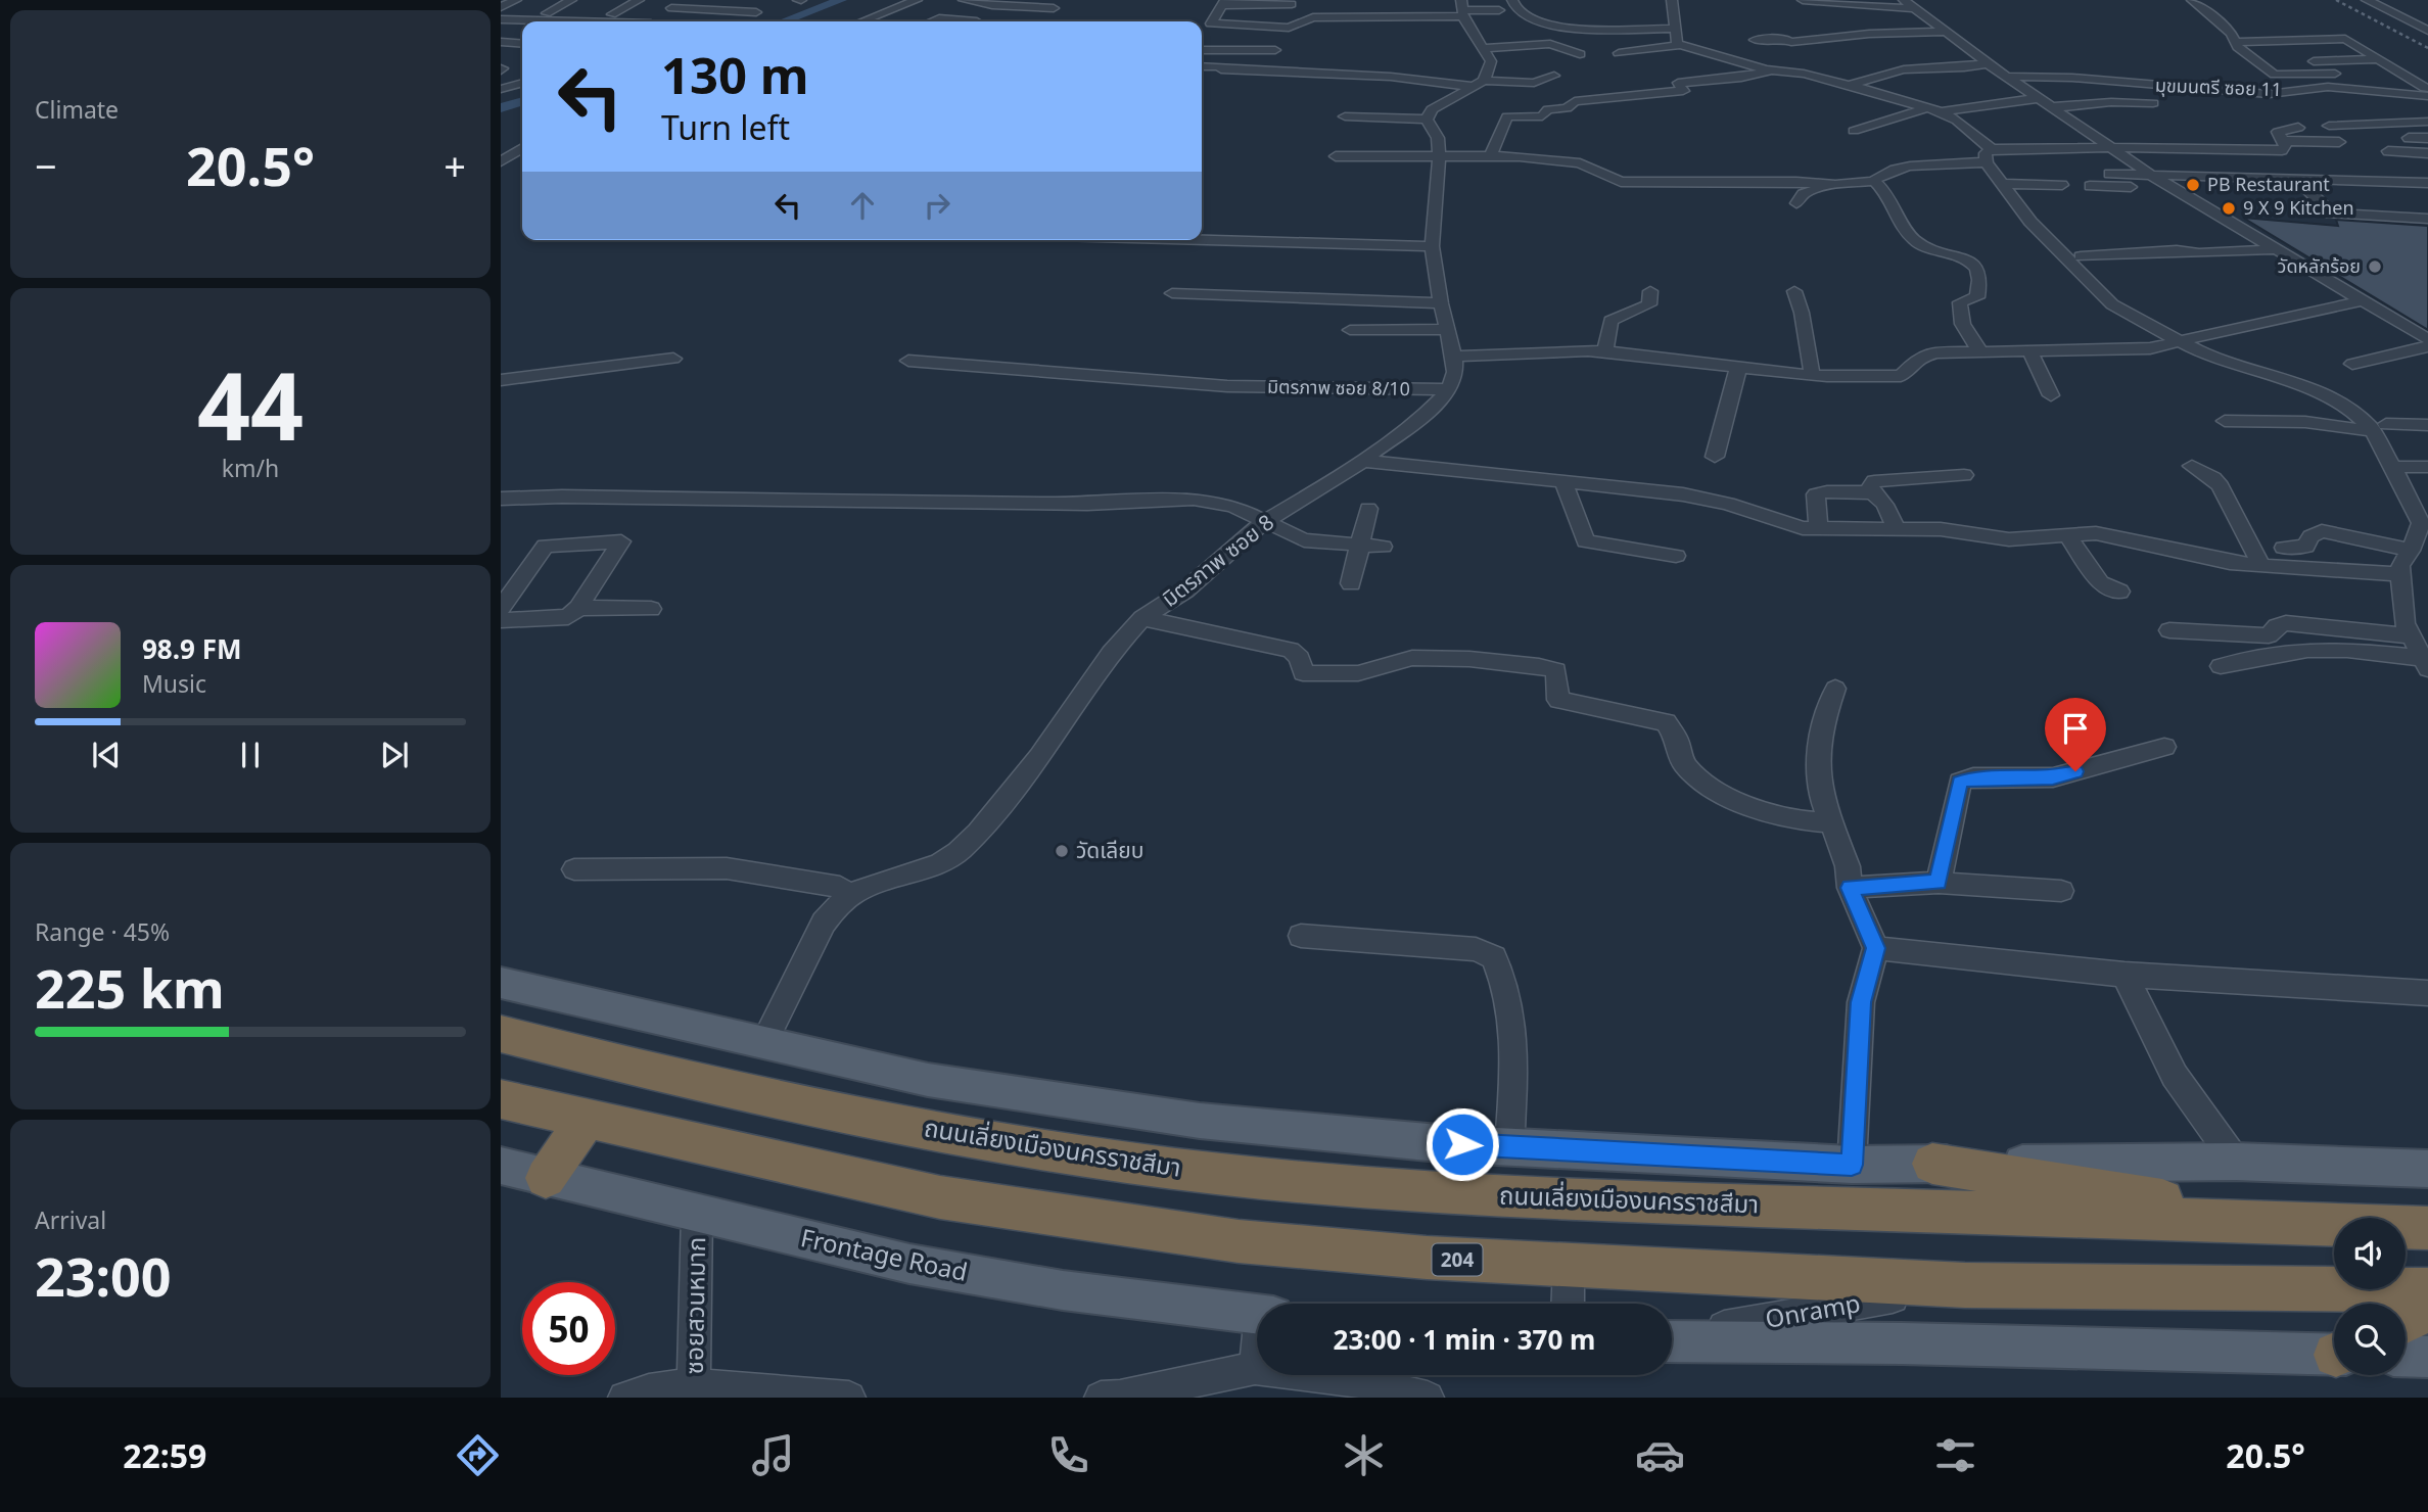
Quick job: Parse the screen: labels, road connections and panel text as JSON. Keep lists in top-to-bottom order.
{
  "streets": {
    "highway": ["ถนนเลี่ยงเมืองนครราชสีมา", "204"],
    "main road": ["Frontage Road"],
    "street": [
      "มุขมนตรี ซอย 11",
      "มิตรภาพ ซอย 8/10",
      "มิตรภาพ ซอย 8",
      "ซอยสวนหมาก",
      "Onramp"
    ]
  },
  "crossings": [
    ["มิตรภาพ ซอย 8/10", "มิตรภาพ ซอย 8"],
    ["Frontage Road", "ซอยสวนหมาก"],
    ["204", "Onramp"]
  ],
  "places": [
    "PB Restaurant",
    "9 X 9 Kitchen",
    "วัดหลักร้อย",
    "วัดเลียบ"
  ],
  "page": {
    "tile": [
      "Climate",
      ["44", "km/h"],
      ["Range · 45%", "225 km"],
      ["Arrival", "23:00"]
    ],
    "turn": ["130 m", "Turn left"],
    "heat": ["−", "20.5°", "+"],
    "song": ["98.9 FM", "Music"],
    "limit": "50",
    "trip": "23:00 · 1 min · 370 m",
    "tabs": ["22:59", "20.5°"]
  }
}
